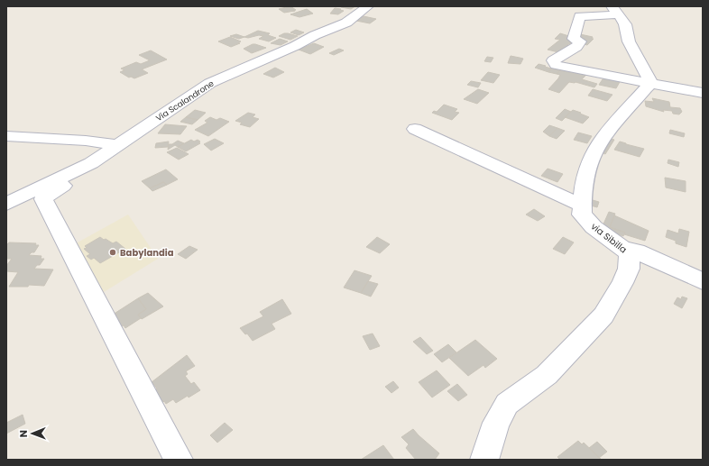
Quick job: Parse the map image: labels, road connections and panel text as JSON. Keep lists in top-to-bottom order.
{
  "streets": {
    "street": ["Via Scalandrone", "via Sibilla"]
  },
  "places": ["Babylandia"],
  "north": "left"
}
